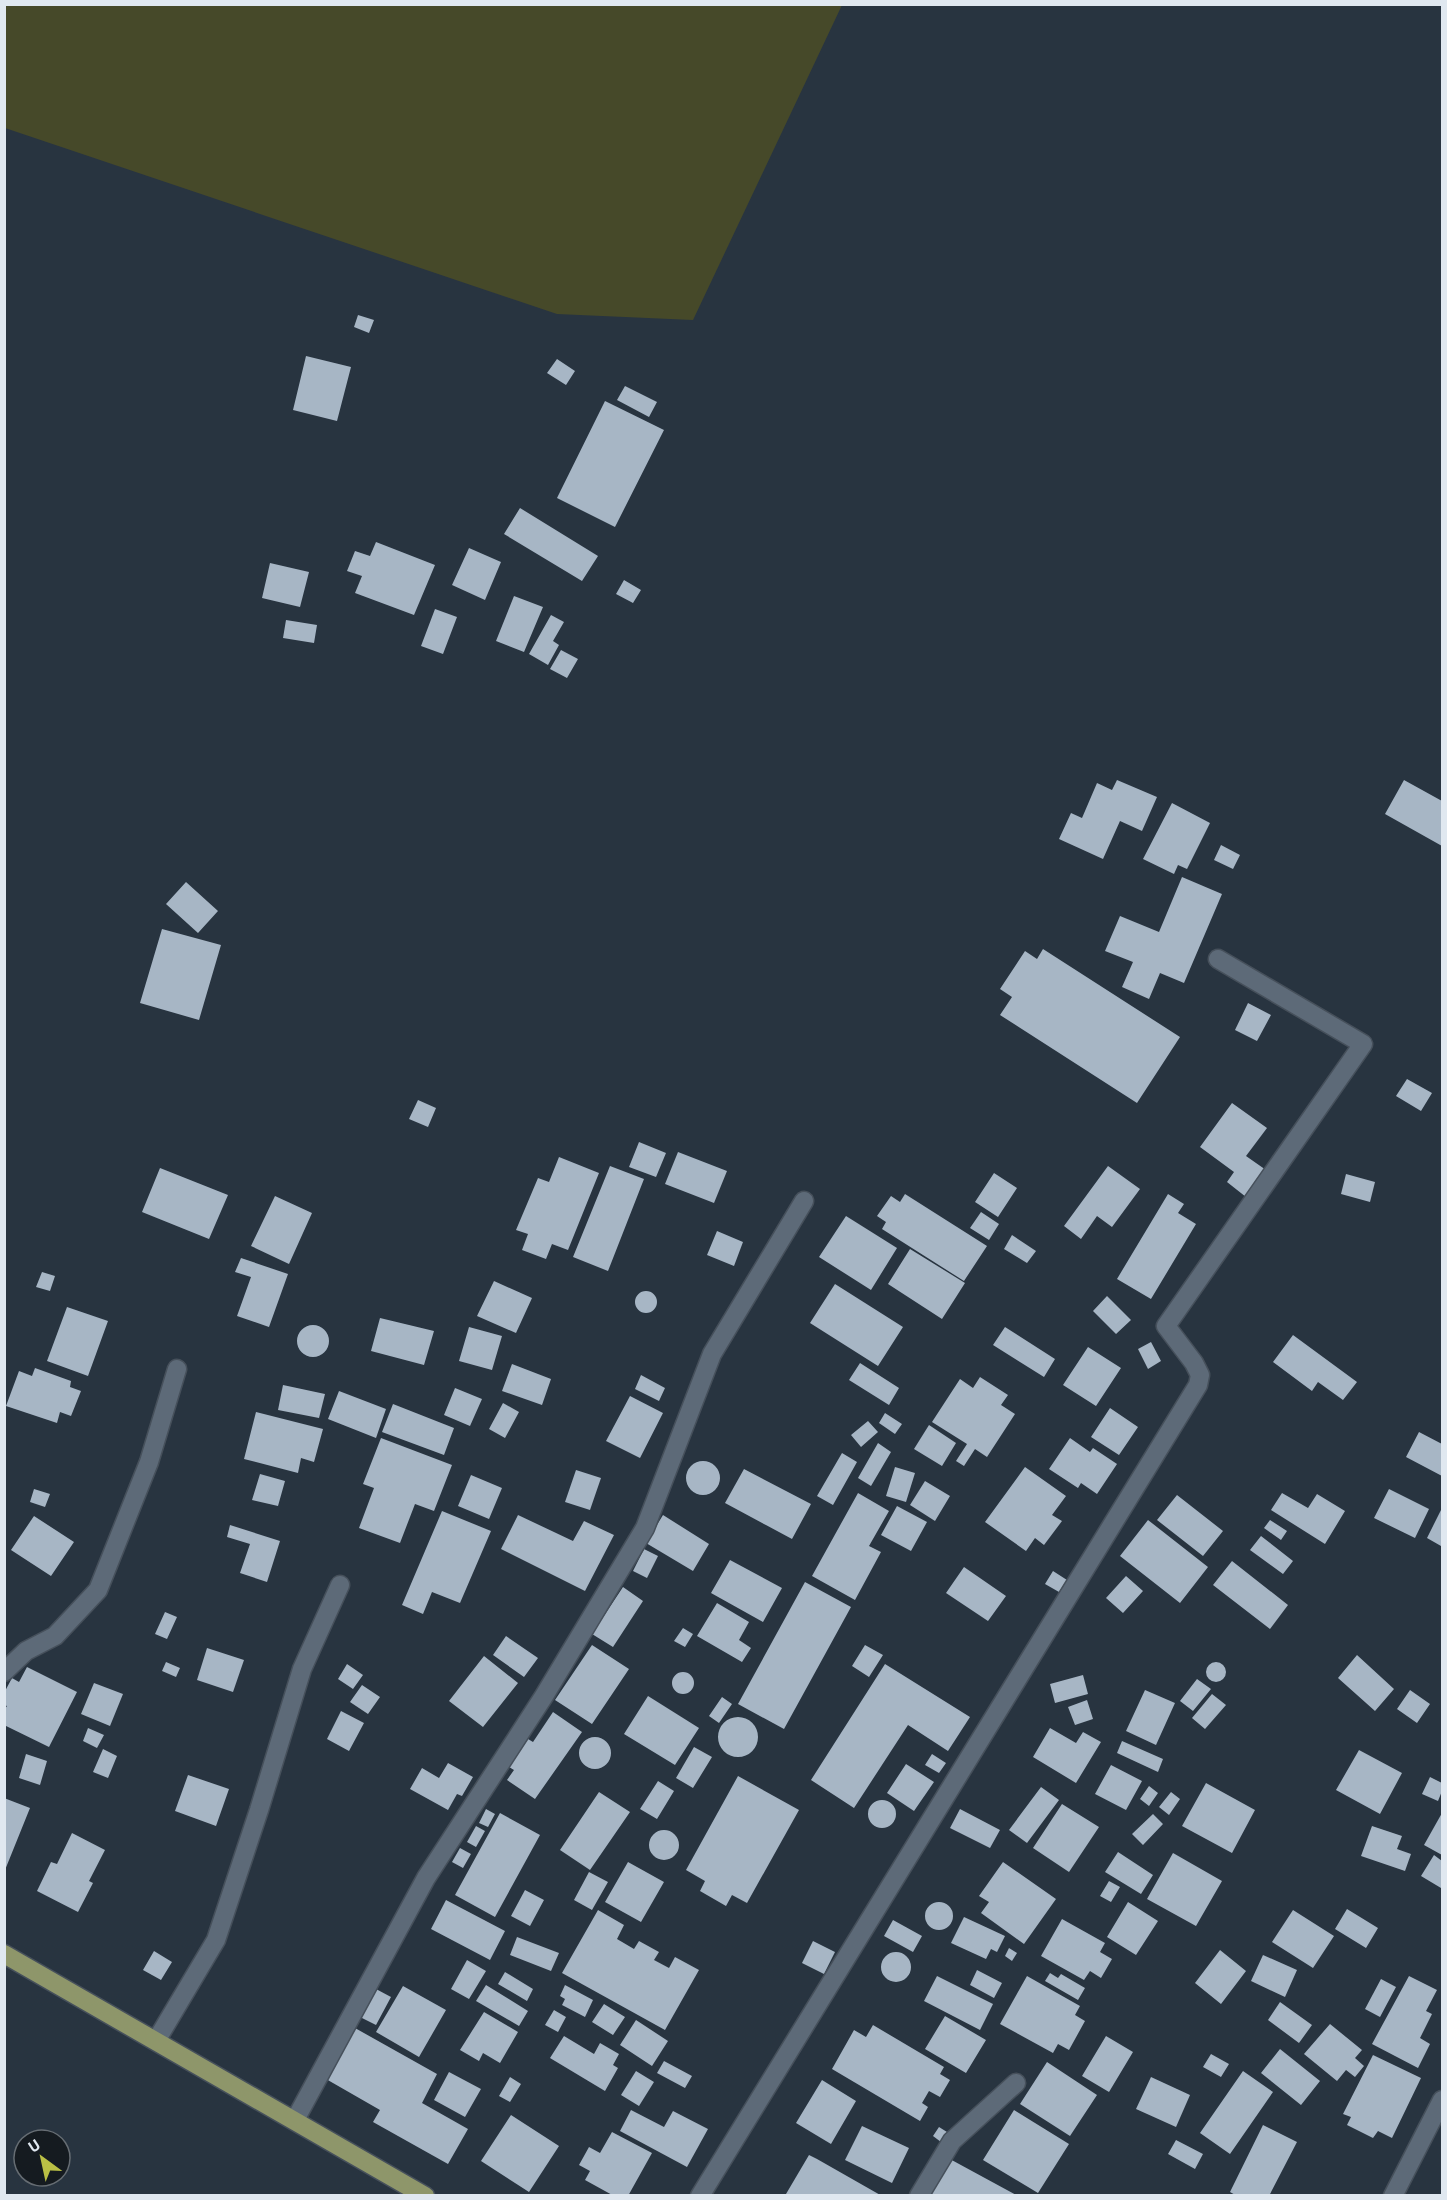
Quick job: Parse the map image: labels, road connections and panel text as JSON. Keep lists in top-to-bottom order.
{
  "north": "top left"
}
